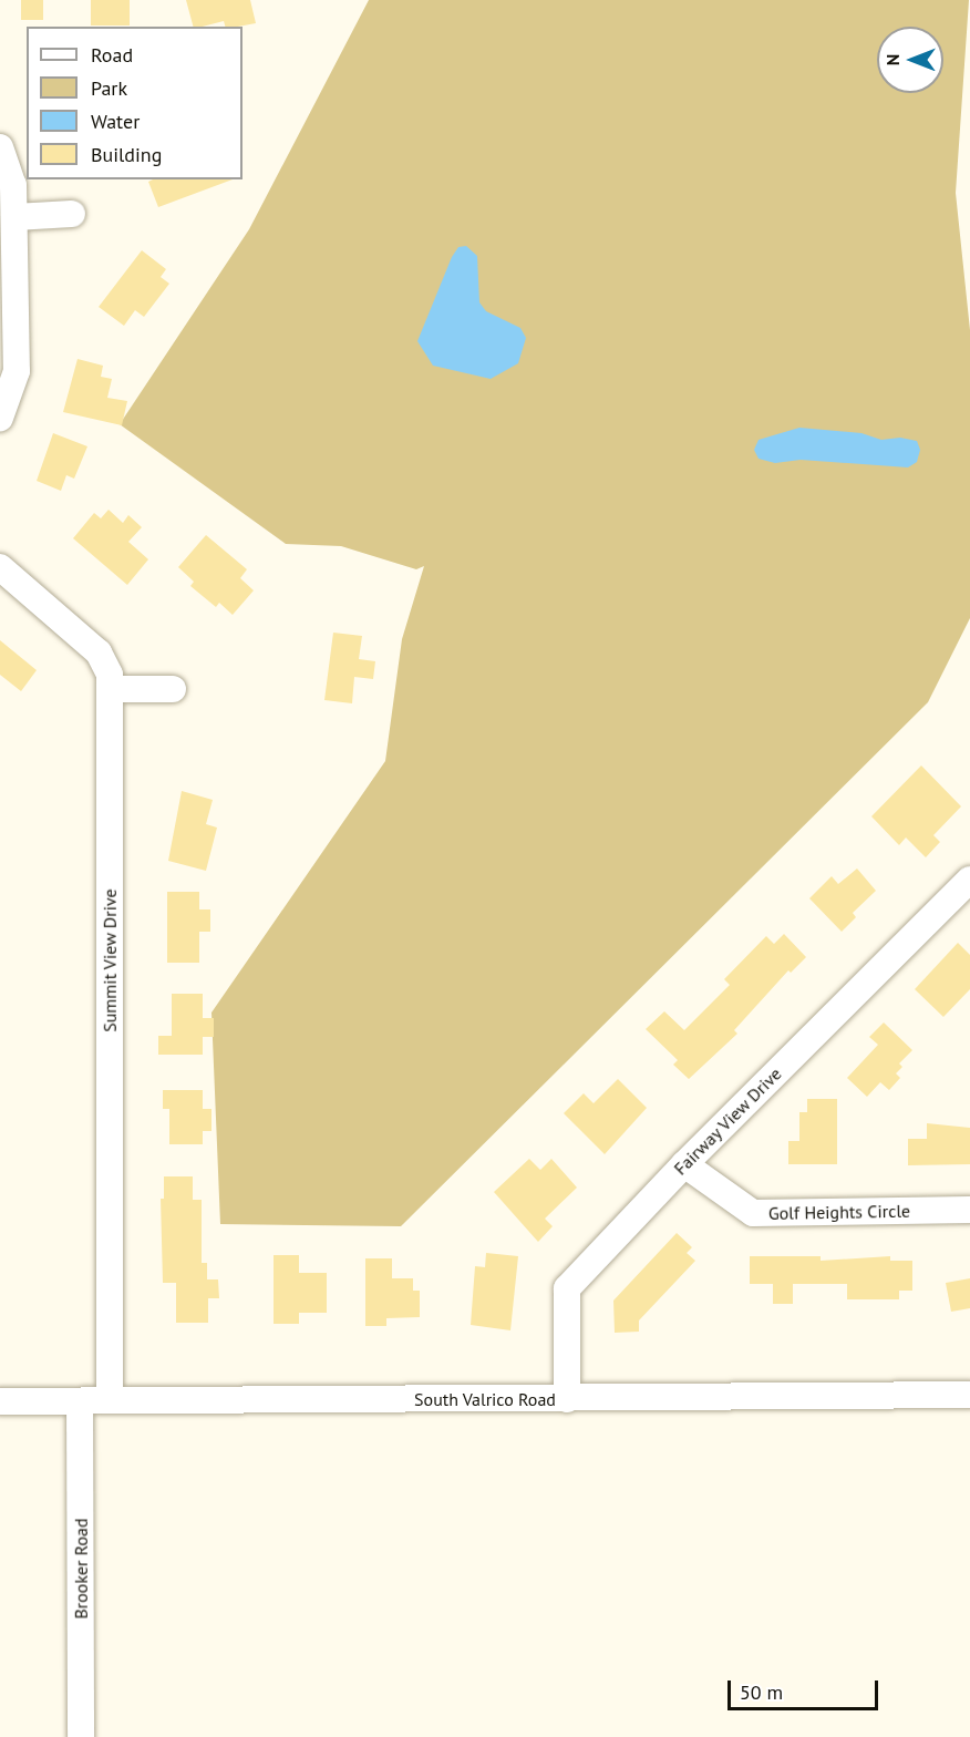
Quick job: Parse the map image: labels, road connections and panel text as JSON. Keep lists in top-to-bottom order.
{
  "streets": {
    "street": [
      "Summit View Drive",
      "Fairway View Drive",
      "Golf Heights Circle",
      "South Valrico Road",
      "Brooker Road"
    ]
  },
  "crossings": [
    ["Summit View Drive", "South Valrico Road"],
    ["Fairway View Drive", "Golf Heights Circle"],
    ["Fairway View Drive", "South Valrico Road"],
    ["South Valrico Road", "Brooker Road"]
  ],
  "legend": [
    "Road",
    "Park",
    "Water",
    "Building"
  ],
  "scale_bar": "50 m",
  "north": "left"
}
